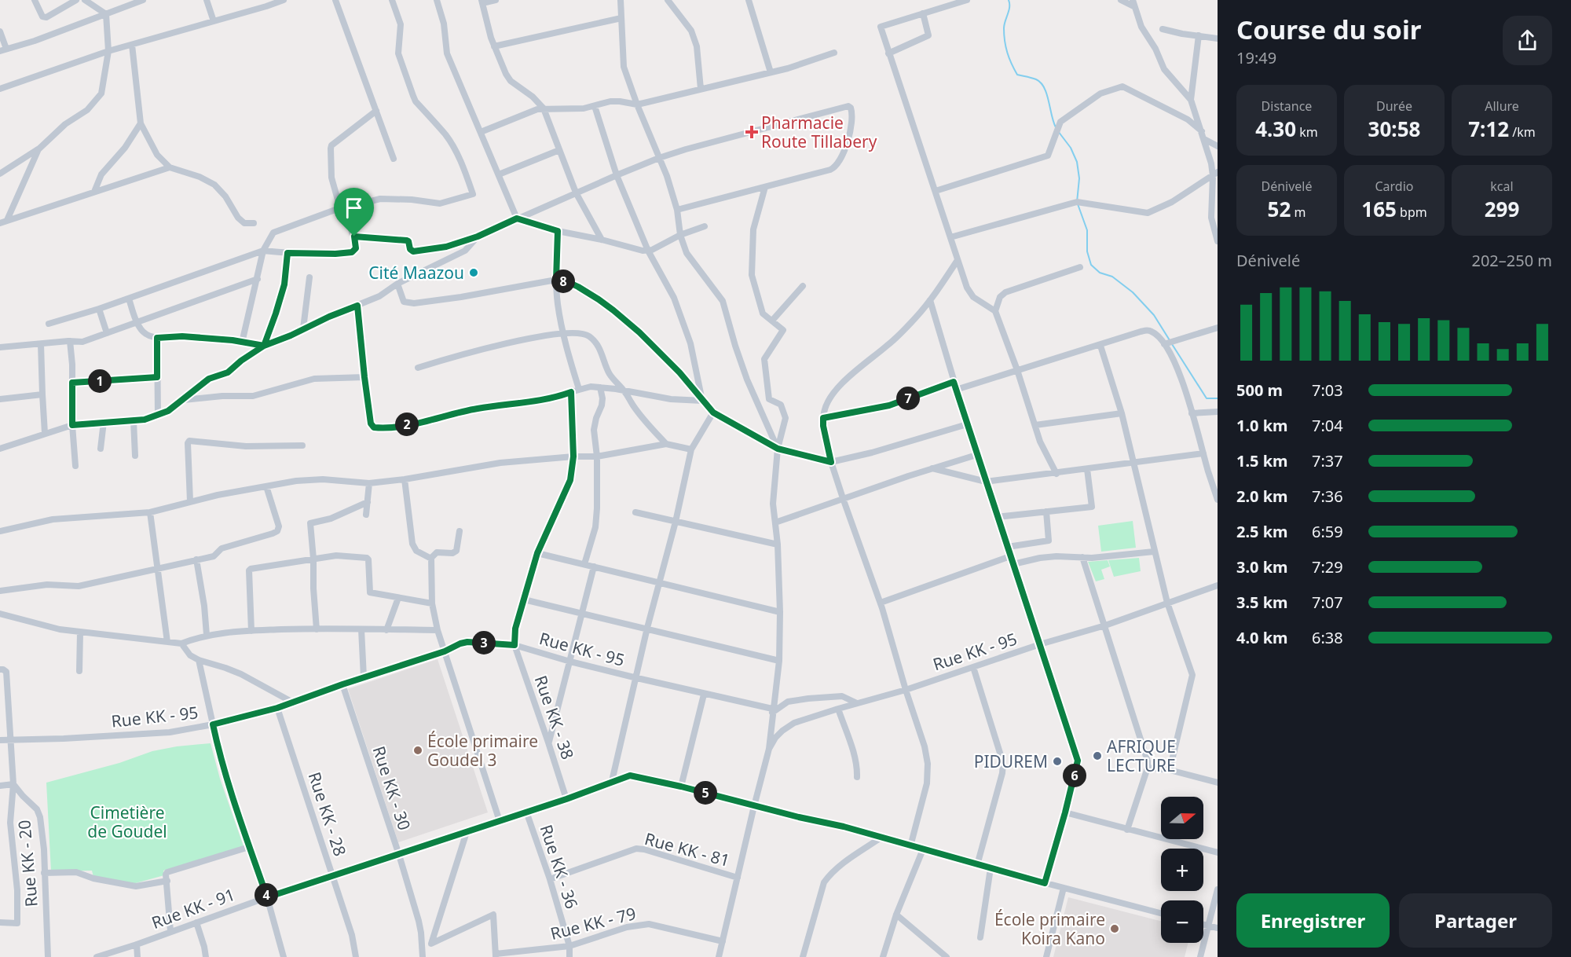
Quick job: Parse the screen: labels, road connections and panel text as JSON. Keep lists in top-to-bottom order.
{
  "streets": {
    "street": [
      "Rue KK - 95",
      "Rue KK - 38",
      "Rue KK - 30",
      "Rue KK - 28",
      "Rue KK - 81",
      "Rue KK - 20",
      "Rue KK - 36",
      "Rue KK - 91",
      "Rue KK - 79"
    ]
  },
  "crossings": [
    ["Rue KK - 95", "Rue KK - 38"],
    ["Rue KK - 95", "Rue KK - 30"],
    ["Rue KK - 95", "Rue KK - 28"],
    ["Rue KK - 38", "Rue KK - 91"],
    ["Rue KK - 30", "Rue KK - 91"],
    ["Rue KK - 28", "Rue KK - 91"],
    ["Rue KK - 81", "Rue KK - 36"],
    ["Rue KK - 36", "Rue KK - 91"],
    ["Rue KK - 36", "Rue KK - 79"]
  ],
  "parks": ["Cimetière de Goudel"],
  "places": {
    "health": ["Pharmacie Route Tillabery"],
    "other": [
      "Cité Maazou",
      "École primaire Goudel 3",
      "AFRIQUE LECTURE",
      "PIDUREM",
      "École primaire Koira Kano"
    ]
  },
  "north": "right",
  "page": {
    "heading": ["Course du soir", "19:49"],
    "stats": [
      ["Distance", "4.30 km"],
      ["Durée", "30:58"],
      ["Allure", "7:12 /km"],
      ["Dénivelé", "52 m"],
      ["Cardio", "165 bpm"],
      ["kcal", "299"]
    ],
    "chart": ["Dénivelé", "202–250 m"],
    "pins": [
      "8",
      "1",
      "7",
      "2",
      "3",
      "6",
      "5",
      "4"
    ],
    "list": [
      {
        "name": "500 m",
        "note": "7:03"
      },
      {
        "name": "1.0 km",
        "note": "7:04"
      },
      {
        "name": "1.5 km",
        "note": "7:37"
      },
      {
        "name": "2.0 km",
        "note": "7:36"
      },
      {
        "name": "2.5 km",
        "note": "6:59"
      },
      {
        "name": "3.0 km",
        "note": "7:29"
      },
      {
        "name": "3.5 km",
        "note": "7:07"
      },
      {
        "name": "4.0 km",
        "note": "6:38"
      }
    ],
    "map_buttons": ["+", "−"],
    "buttons": ["Enregistrer", "Partager"]
  }
}
